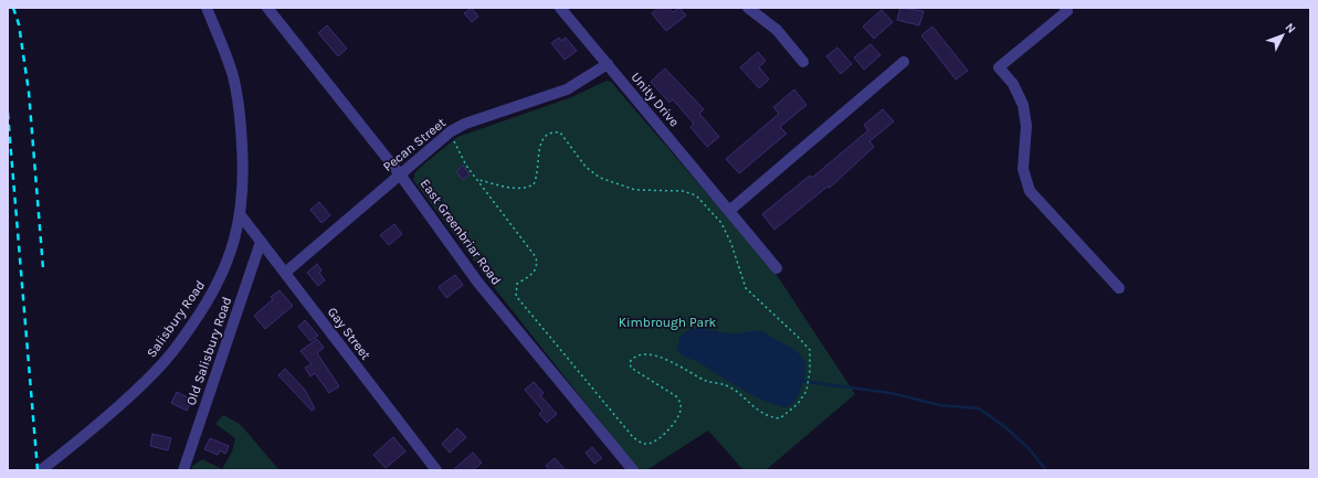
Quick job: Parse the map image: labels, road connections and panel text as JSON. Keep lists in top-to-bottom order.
{
  "streets": {
    "street": [
      "Unity Drive",
      "Pecan Street",
      "East Greenbriar Road",
      "Salisbury Road",
      "Gay Street",
      "Old Salisbury Road"
    ]
  },
  "crossings": [
    ["Unity Drive", "Pecan Street"],
    ["Pecan Street", "East Greenbriar Road"],
    ["Pecan Street", "Gay Street"],
    ["Salisbury Road", "Gay Street"],
    ["Gay Street", "Old Salisbury Road"]
  ],
  "parks": ["Kimbrough Park"],
  "north": "top right"
}
